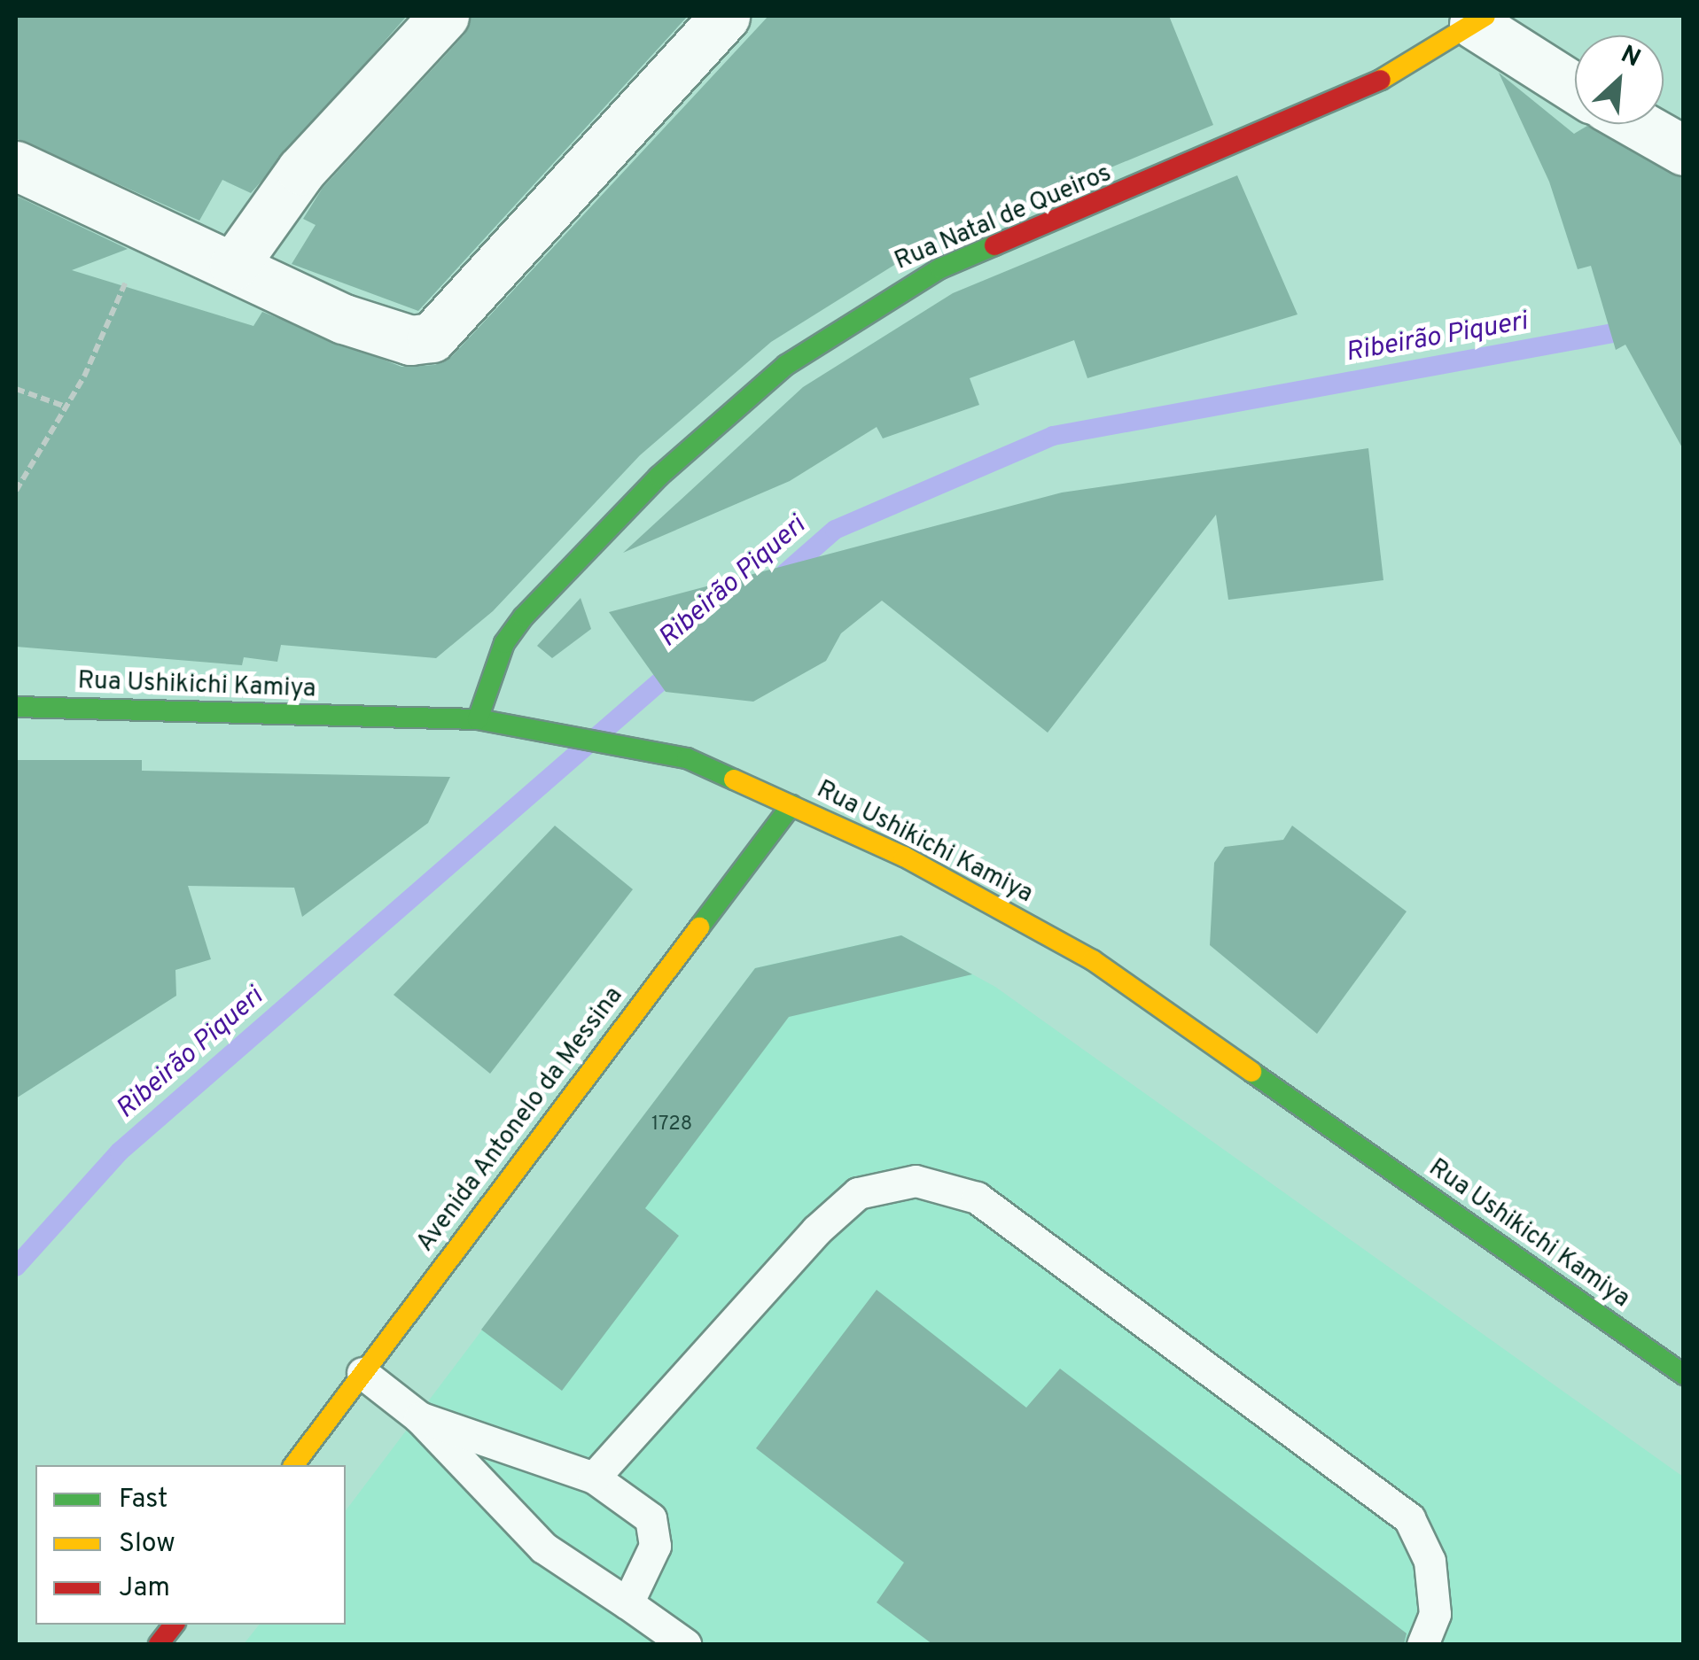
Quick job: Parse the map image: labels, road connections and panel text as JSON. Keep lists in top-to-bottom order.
{
  "streets": {
    "street": ["Rua Natal de Queiros", "Rua Ushikichi Kamiya", "Avenida Antonelo da Messina"]
  },
  "crossings": [
    ["Rua Natal de Queiros", "Rua Ushikichi Kamiya"],
    ["Rua Ushikichi Kamiya", "Avenida Antonelo da Messina"]
  ],
  "water": ["Ribeirão Piqueri"],
  "house_numbers": ["1728"],
  "legend": ["Fast", "Slow", "Jam"],
  "north": "top right"
}
